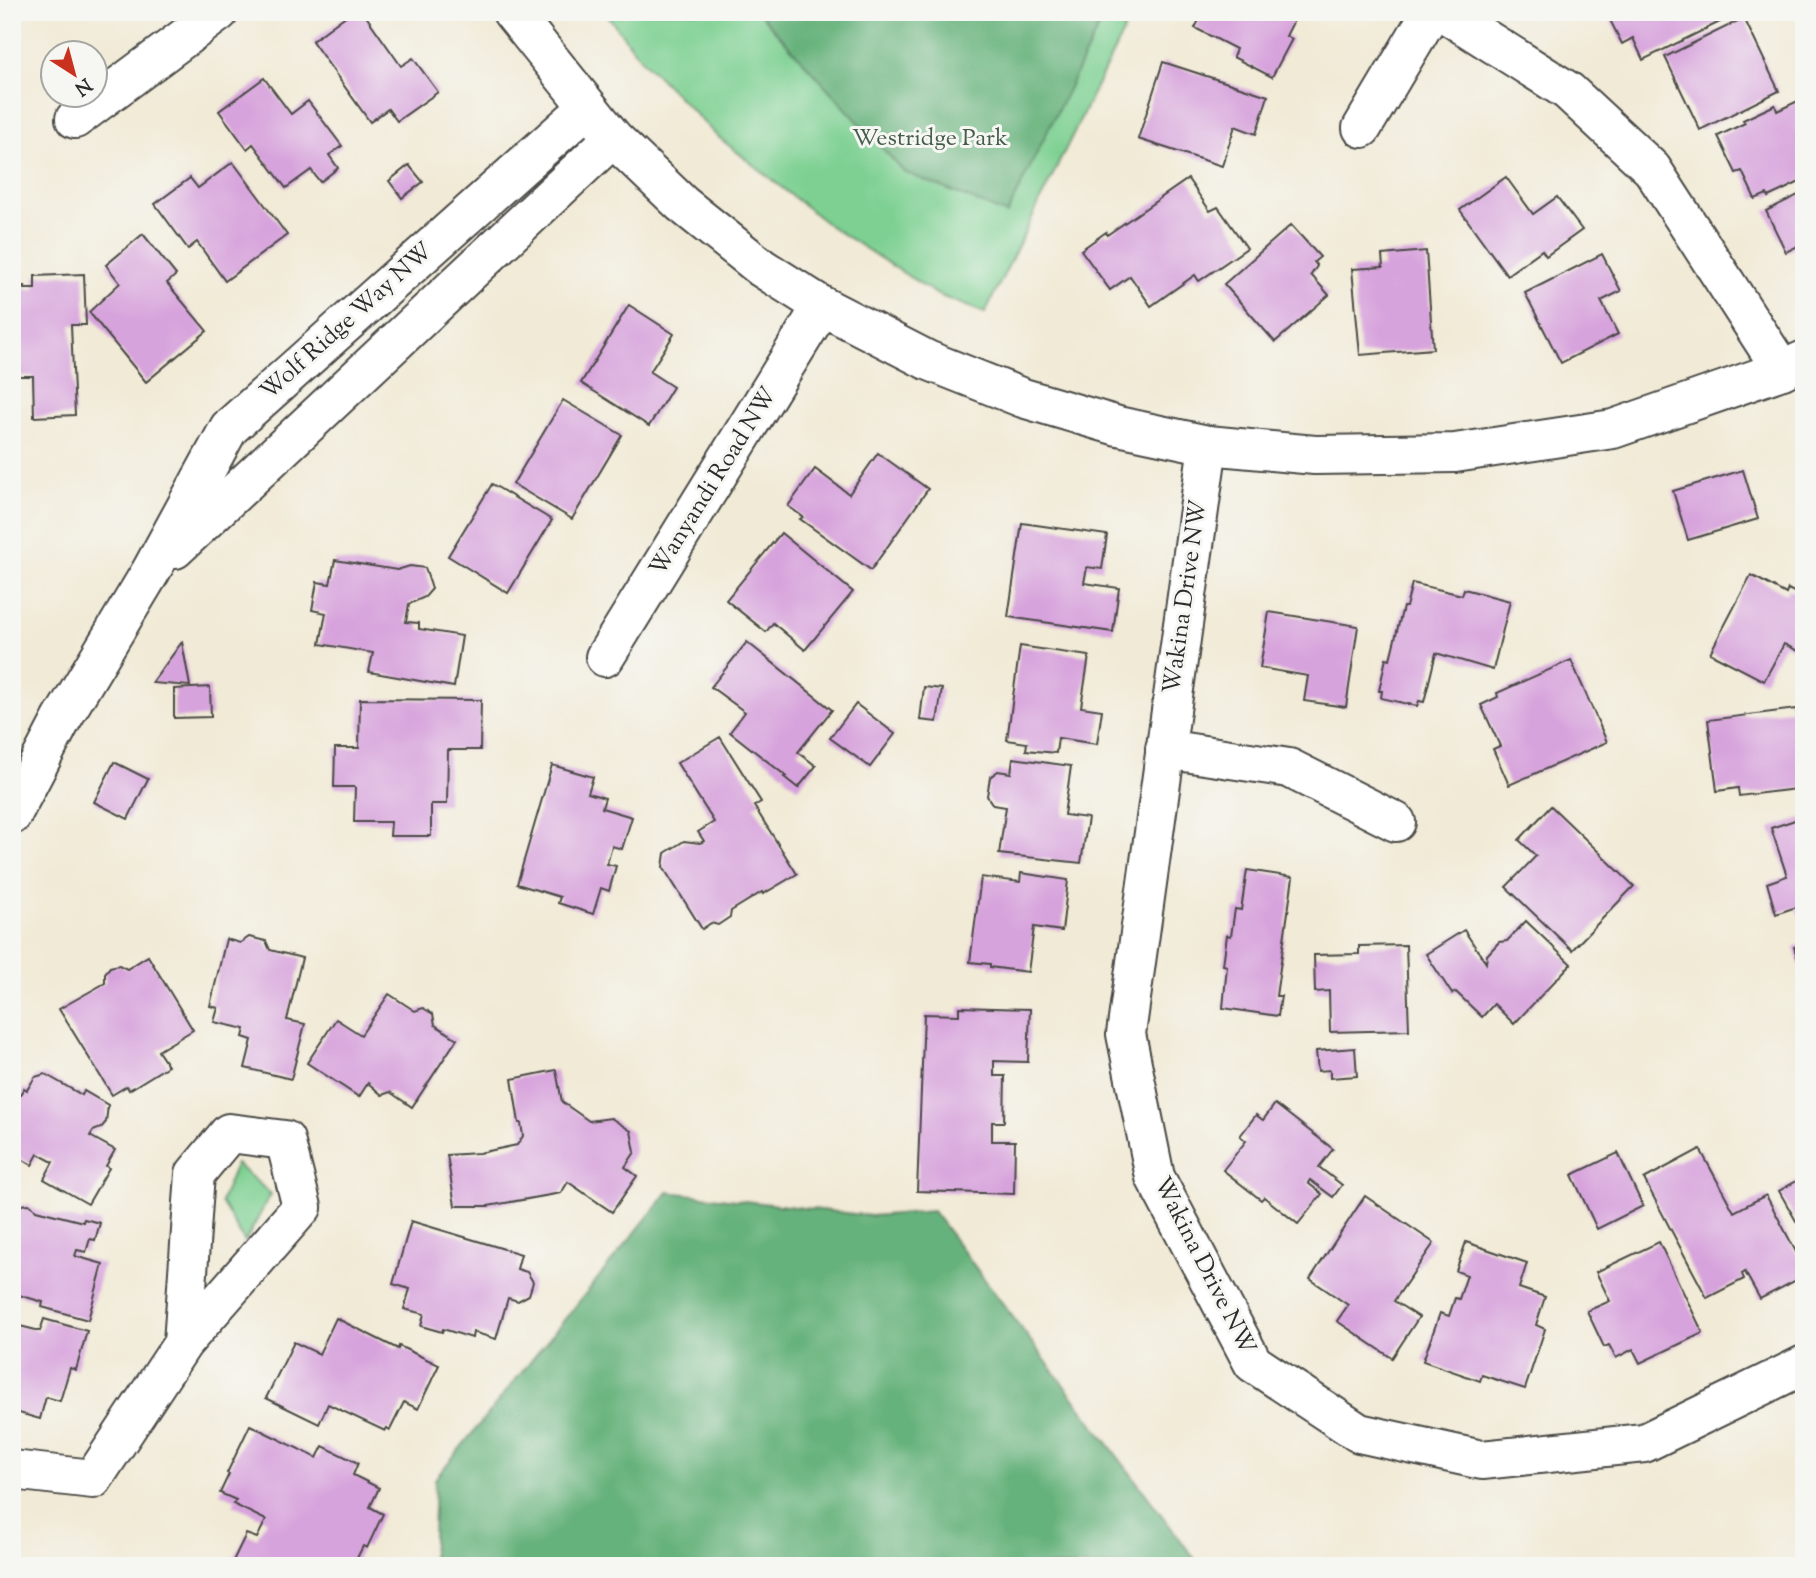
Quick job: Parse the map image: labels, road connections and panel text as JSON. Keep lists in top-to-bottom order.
{
  "streets": {
    "street": ["Wolf Ridge Way NW", "Wanyandi Road NW", "Wakina Drive NW"]
  },
  "parks": ["Westridge Park"],
  "north": "bottom right"
}
